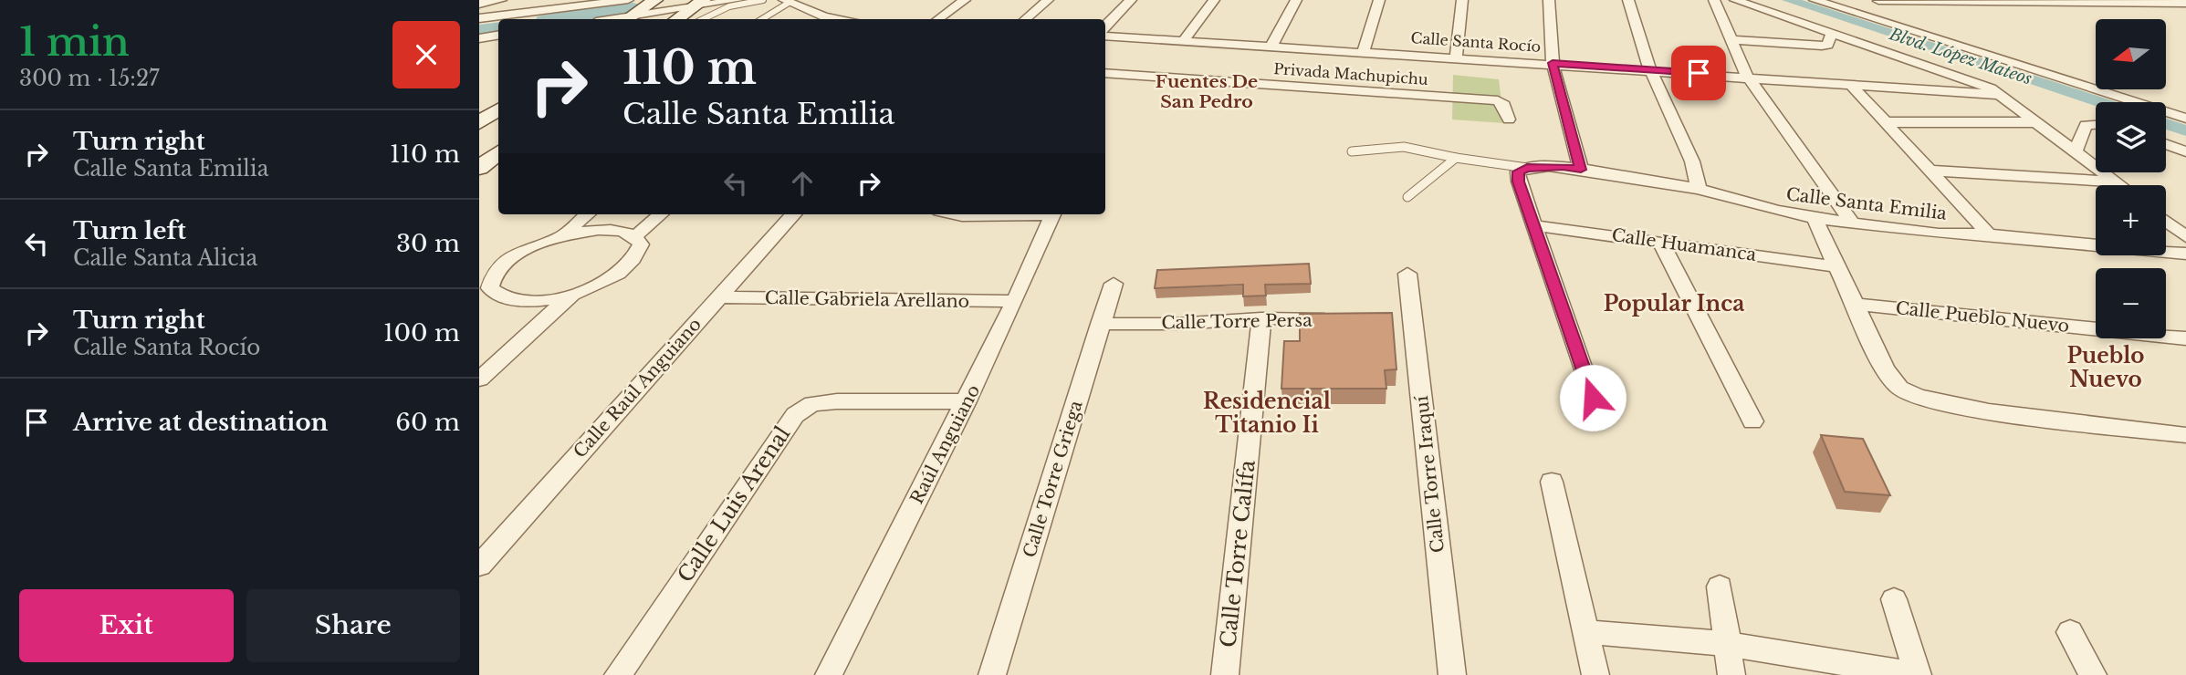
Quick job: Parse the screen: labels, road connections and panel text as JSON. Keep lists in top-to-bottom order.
{
  "streets": {
    "street": [
      "Calle Santa Rocío",
      "Privada Machupichu",
      "Calle Santa Emilia",
      "Calle Huamanca",
      "Calle Gabriela Arellano",
      "Calle Pueblo Nuevo",
      "Calle Torre Persa",
      "Calle Raúl Anguiano",
      "Raúl Anguiano",
      "Calle Torre Iraquí",
      "Calle Torre Griega",
      "Calle Luis Arenal",
      "Calle Torre Calífa"
    ]
  },
  "crossings": [
    ["Calle Gabriela Arellano", "Calle Raúl Anguiano"],
    ["Calle Gabriela Arellano", "Raúl Anguiano"],
    ["Calle Torre Persa", "Calle Torre Griega"],
    ["Calle Torre Persa", "Calle Torre Calífa"],
    ["Raúl Anguiano", "Calle Luis Arenal"]
  ],
  "districts": [
    "Fuentes De San Pedro",
    "Popular Inca",
    "Pueblo Nuevo",
    "Residencial Titanio Ii"
  ],
  "water": ["Blvd. López Mateos"],
  "north": "left",
  "page": {
    "heading": ["1 min", "300 m · 15:27"],
    "map_buttons": ["+", "−"],
    "turn": ["110 m", "Calle Santa Emilia"],
    "list": [
      {
        "name": "Turn right",
        "note": "Calle Santa Emilia",
        "value": "110 m"
      },
      {
        "name": "Turn left",
        "note": "Calle Santa Alicia",
        "value": "30 m"
      },
      {
        "name": "Turn right",
        "note": "Calle Santa Rocío",
        "value": "100 m"
      },
      {
        "name": "Arrive at destination",
        "value": "60 m"
      }
    ],
    "buttons": ["Exit", "Share"]
  }
}
